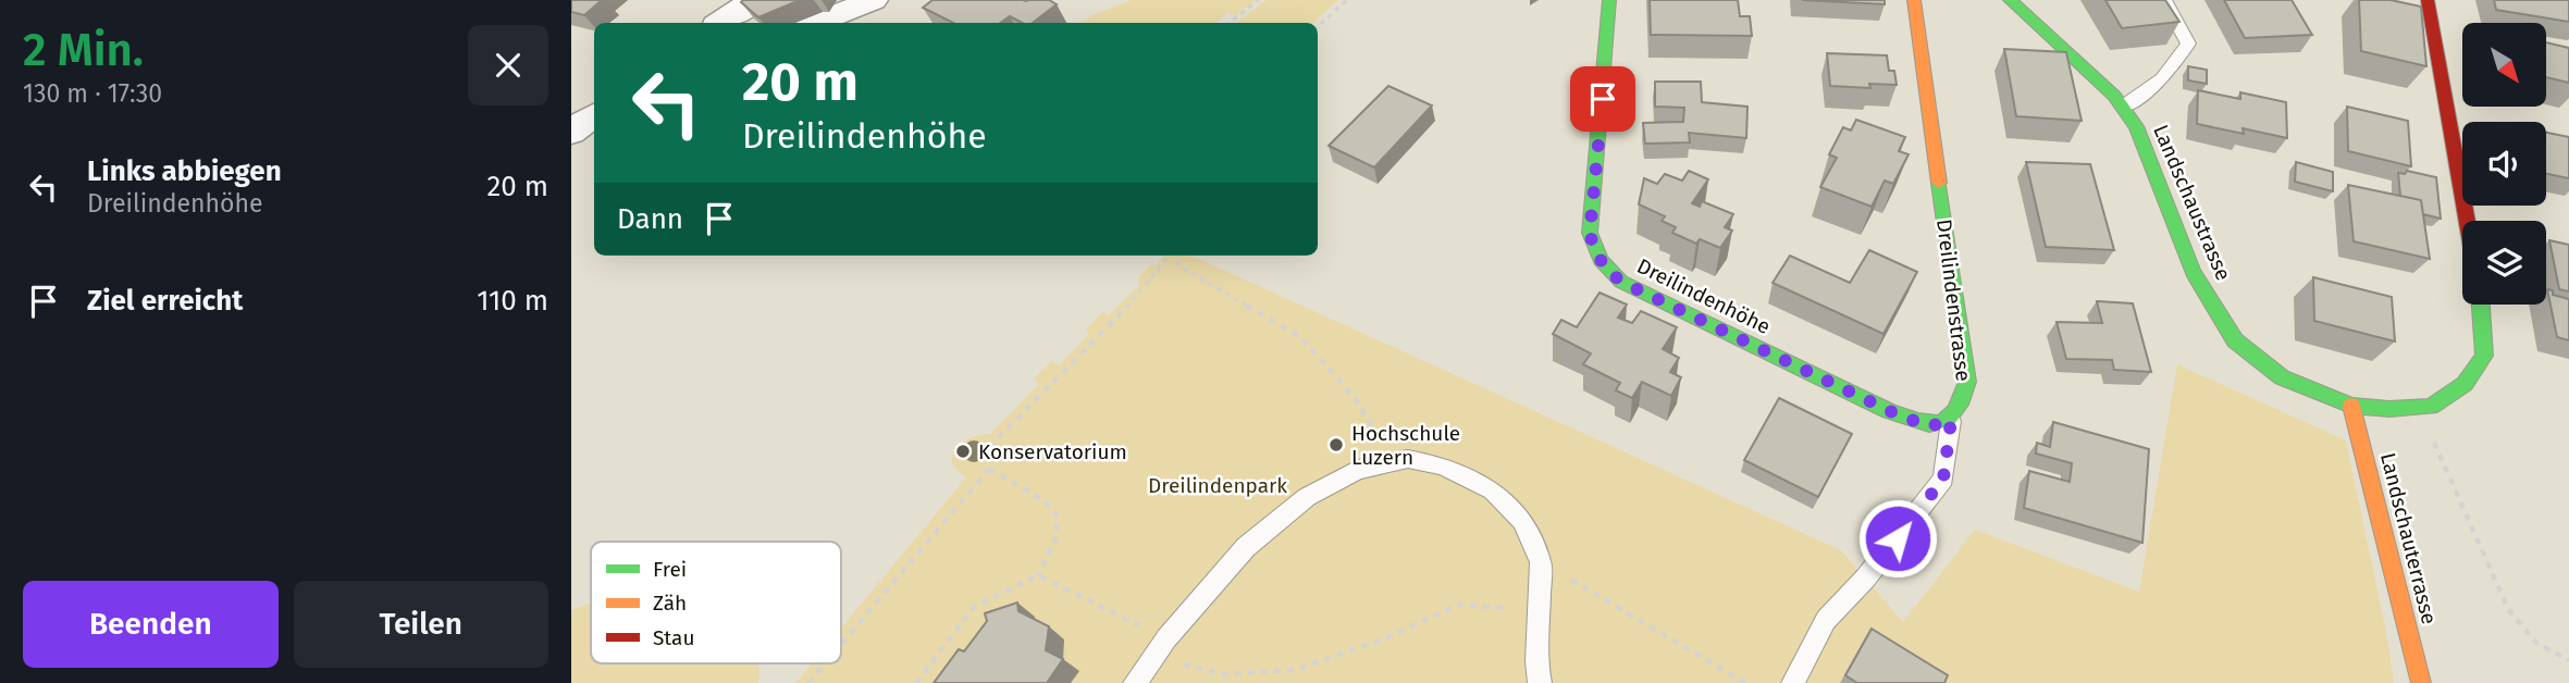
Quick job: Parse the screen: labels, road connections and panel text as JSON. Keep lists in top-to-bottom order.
{
  "streets": {
    "street": [
      "Landschaustrasse",
      "Dreilindenhöhe",
      "Dreilindenstrasse",
      "Landschauterrasse"
    ]
  },
  "crossings": [
    ["Landschaustrasse", "Landschauterrasse"],
    ["Dreilindenhöhe", "Dreilindenstrasse"]
  ],
  "parks": ["Dreilindenpark"],
  "places": ["Hochschule Luzern", "Konservatorium"],
  "legend": ["Frei", "Zäh", "Stau"],
  "north": "bottom right",
  "page": {
    "heading": ["2 Min.", "130 m · 17:30"],
    "turn": ["20 m", "Dreilindenhöhe"],
    "list": [
      {
        "name": "Links abbiegen",
        "note": "Dreilindenhöhe",
        "value": "20 m"
      },
      {
        "name": "Ziel erreicht",
        "value": "110 m"
      }
    ],
    "then": "Dann",
    "buttons": ["Beenden", "Teilen"]
  }
}
